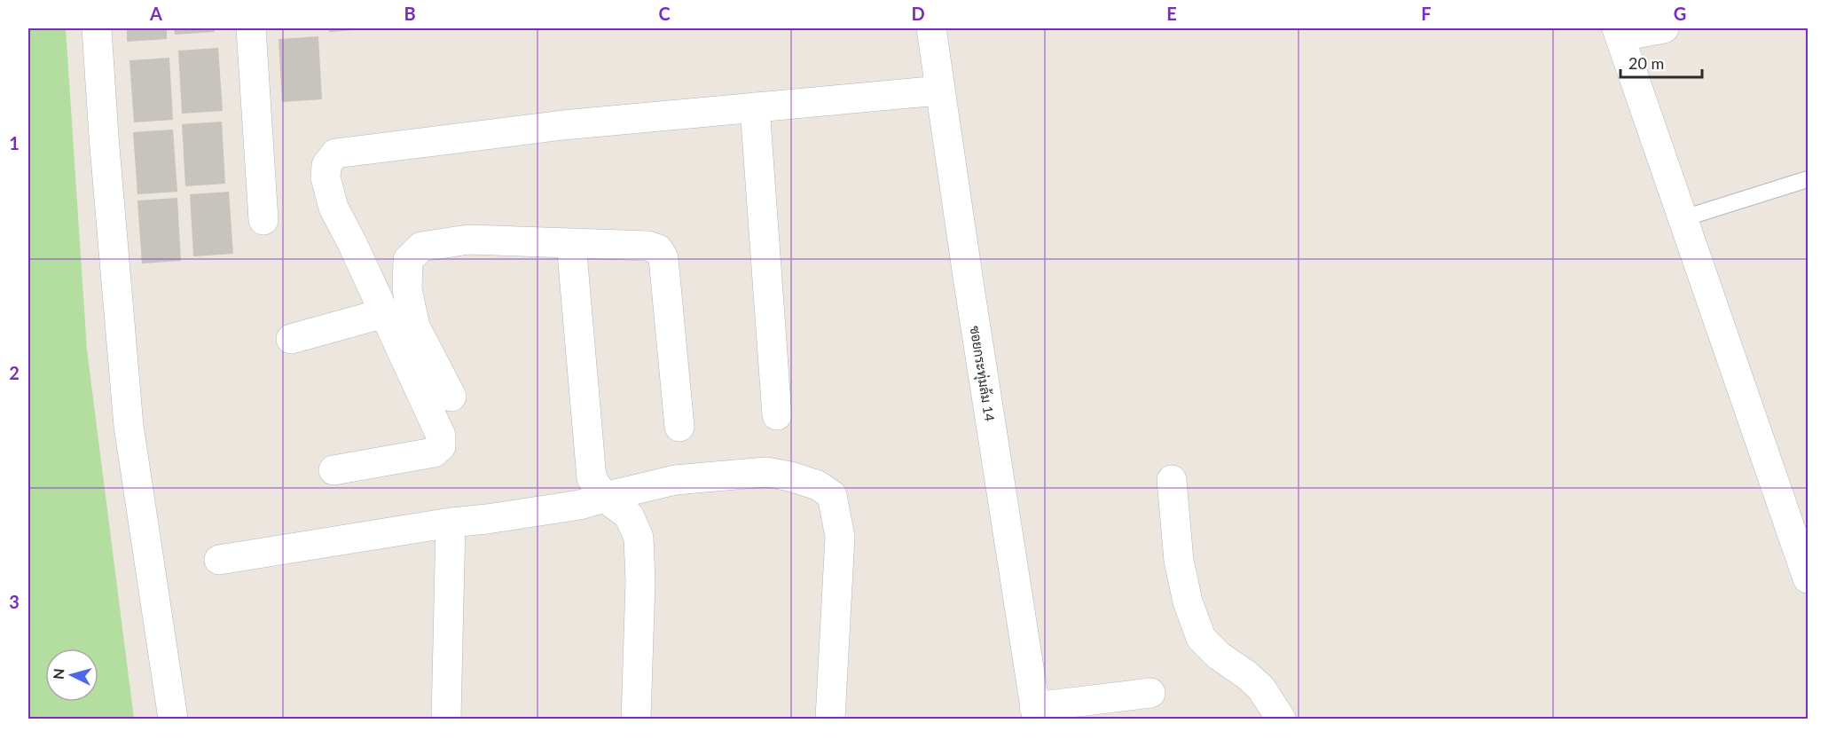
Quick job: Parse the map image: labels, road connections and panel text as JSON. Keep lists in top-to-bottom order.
{
  "streets": {
    "street": ["ซอยกระทุ่มล้ม 14"]
  },
  "scale_bar": "20 m",
  "north": "left",
  "grid": {
    "columns": [
      "A",
      "B",
      "C",
      "D",
      "E",
      "F",
      "G"
    ],
    "rows": ["1", "2", "3"]
  }
}
